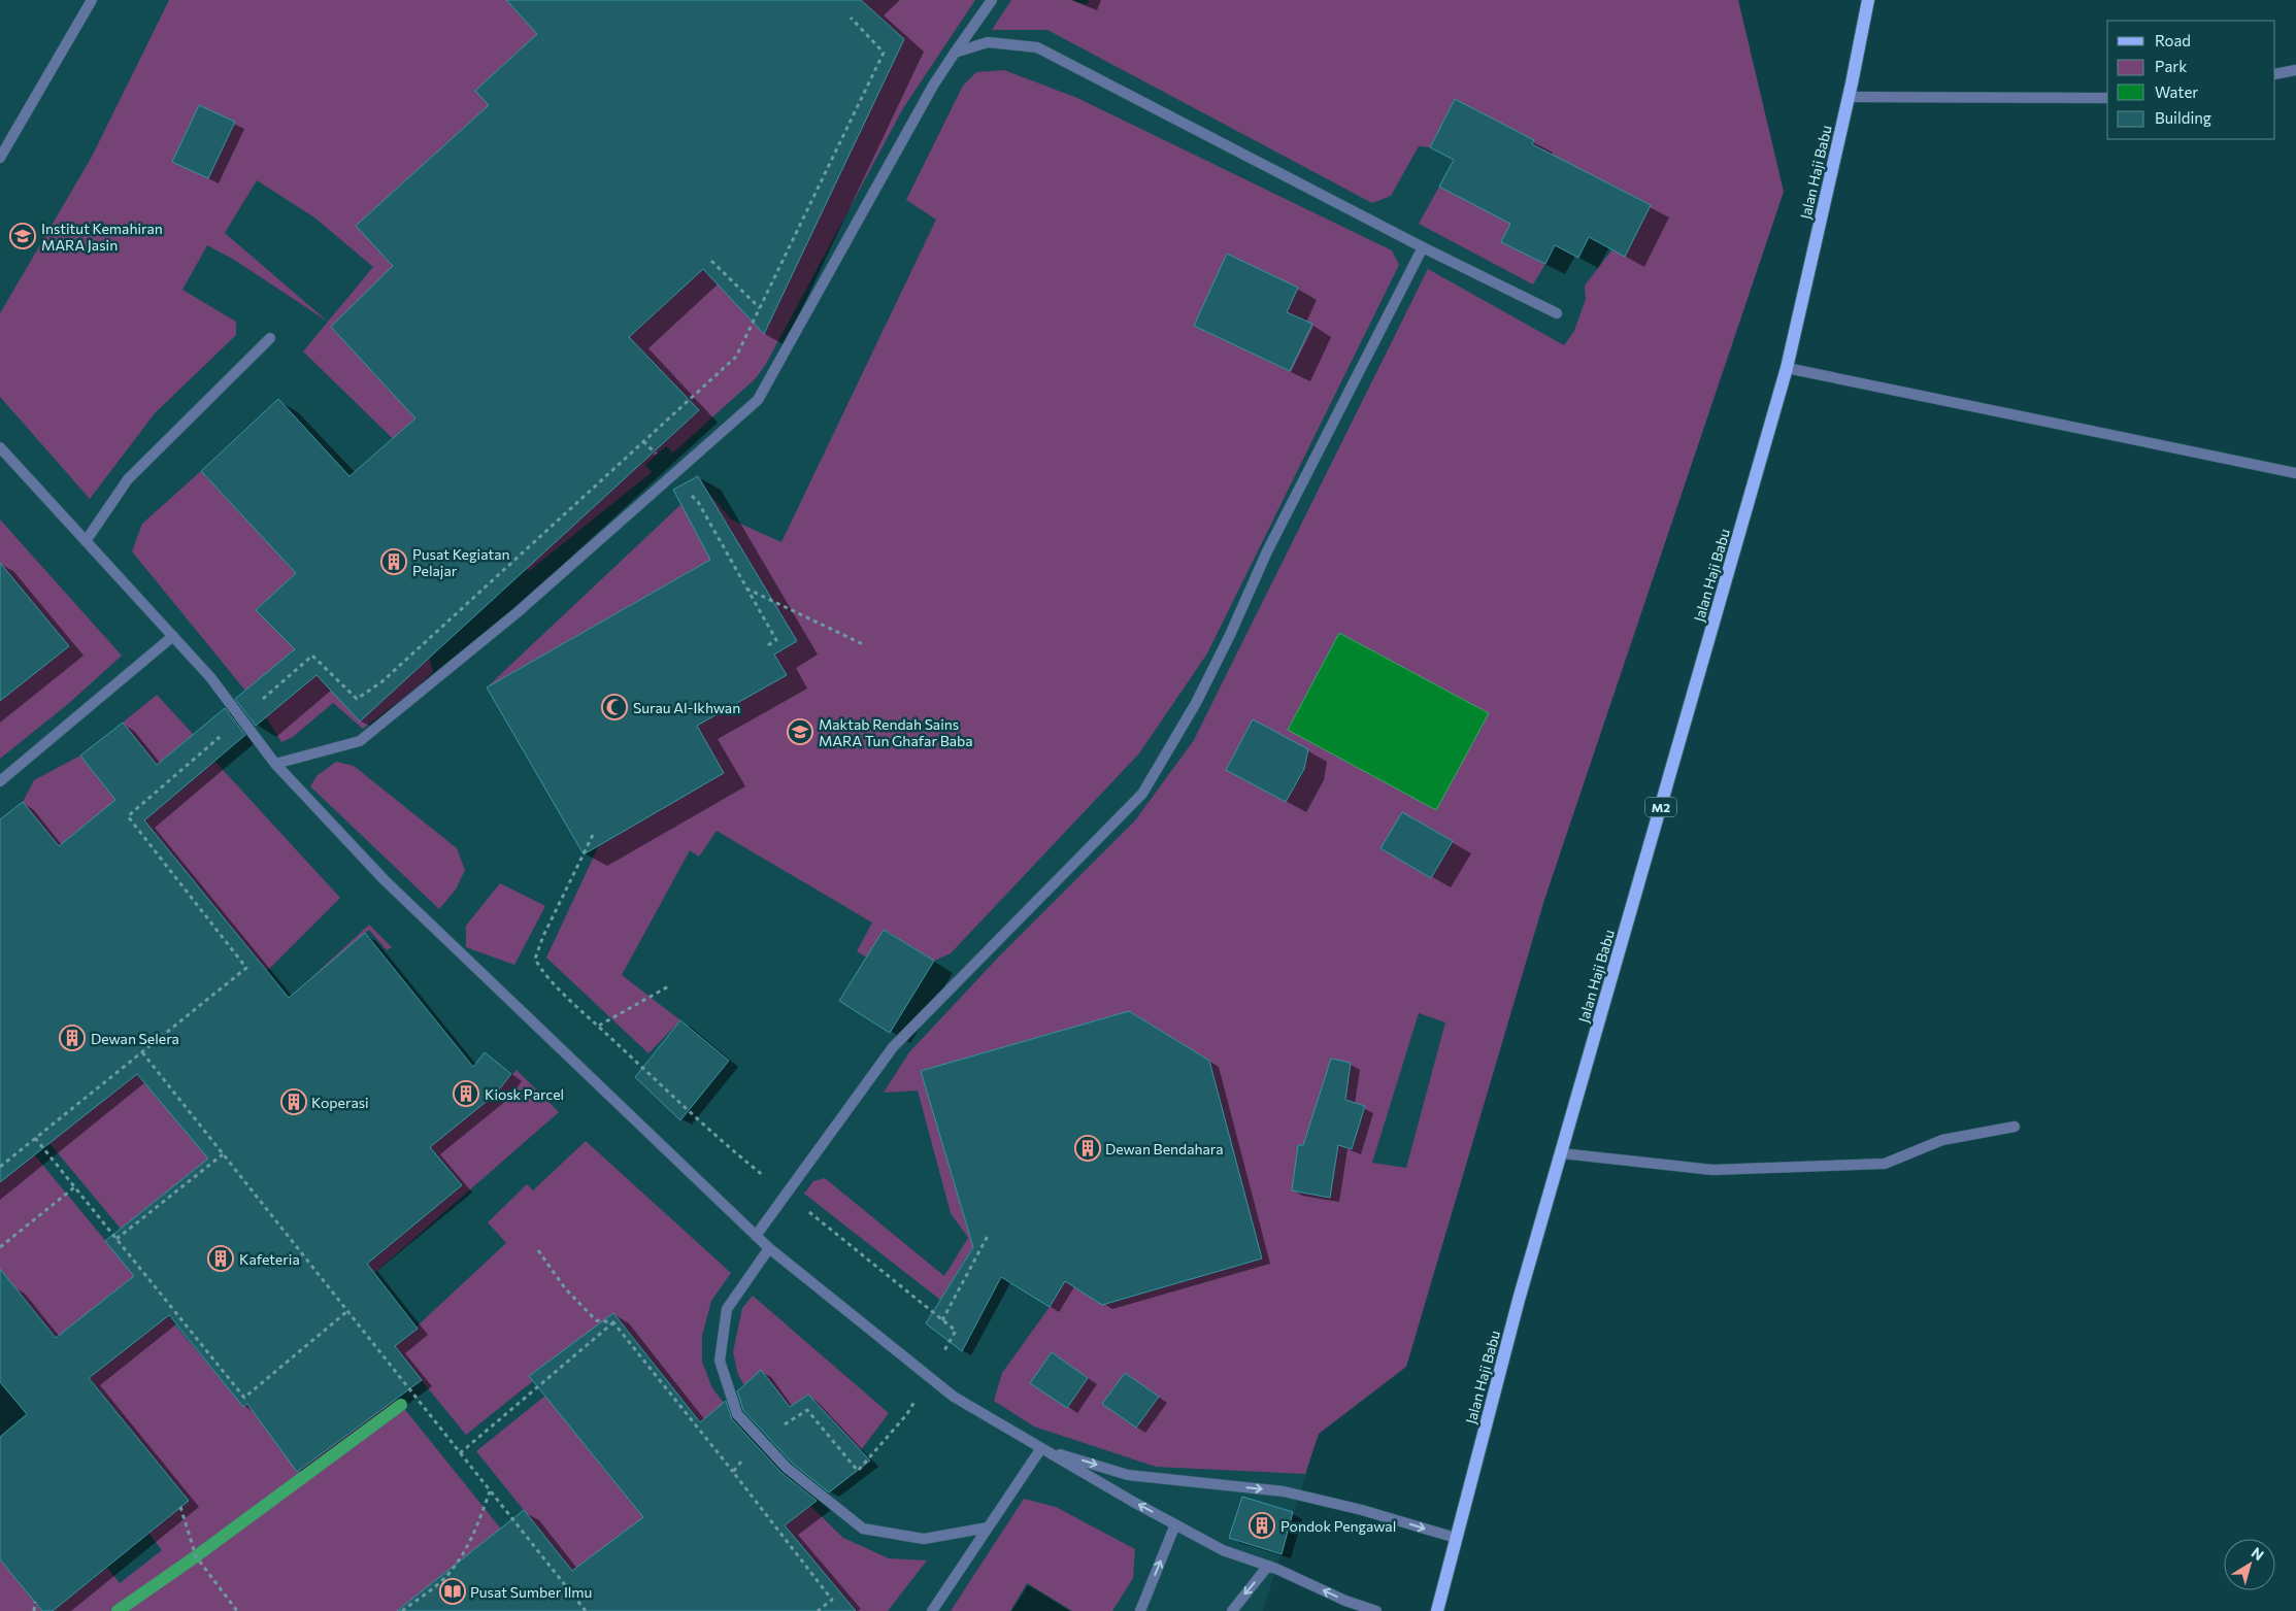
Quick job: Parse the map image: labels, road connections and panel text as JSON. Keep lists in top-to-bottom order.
{
  "streets": {
    "main road": ["Jalan Haji Babu", "M2"]
  },
  "places": {
    "school or university": ["Institut Kemahiran MARA Jasin", "Maktab Rendah Sains MARA Tun Ghafar Baba"],
    "building": [
      "Pusat Kegiatan Pelajar",
      "Dewan Selera",
      "Kiosk Parcel",
      "Koperasi",
      "Dewan Bendahara",
      "Kafeteria",
      "Pondok Pengawal"
    ],
    "mosque": ["Surau Al-Ikhwan"],
    "library": ["Pusat Sumber Ilmu"]
  },
  "legend": [
    "Road",
    "Park",
    "Water",
    "Building"
  ],
  "north": "top right"
}
